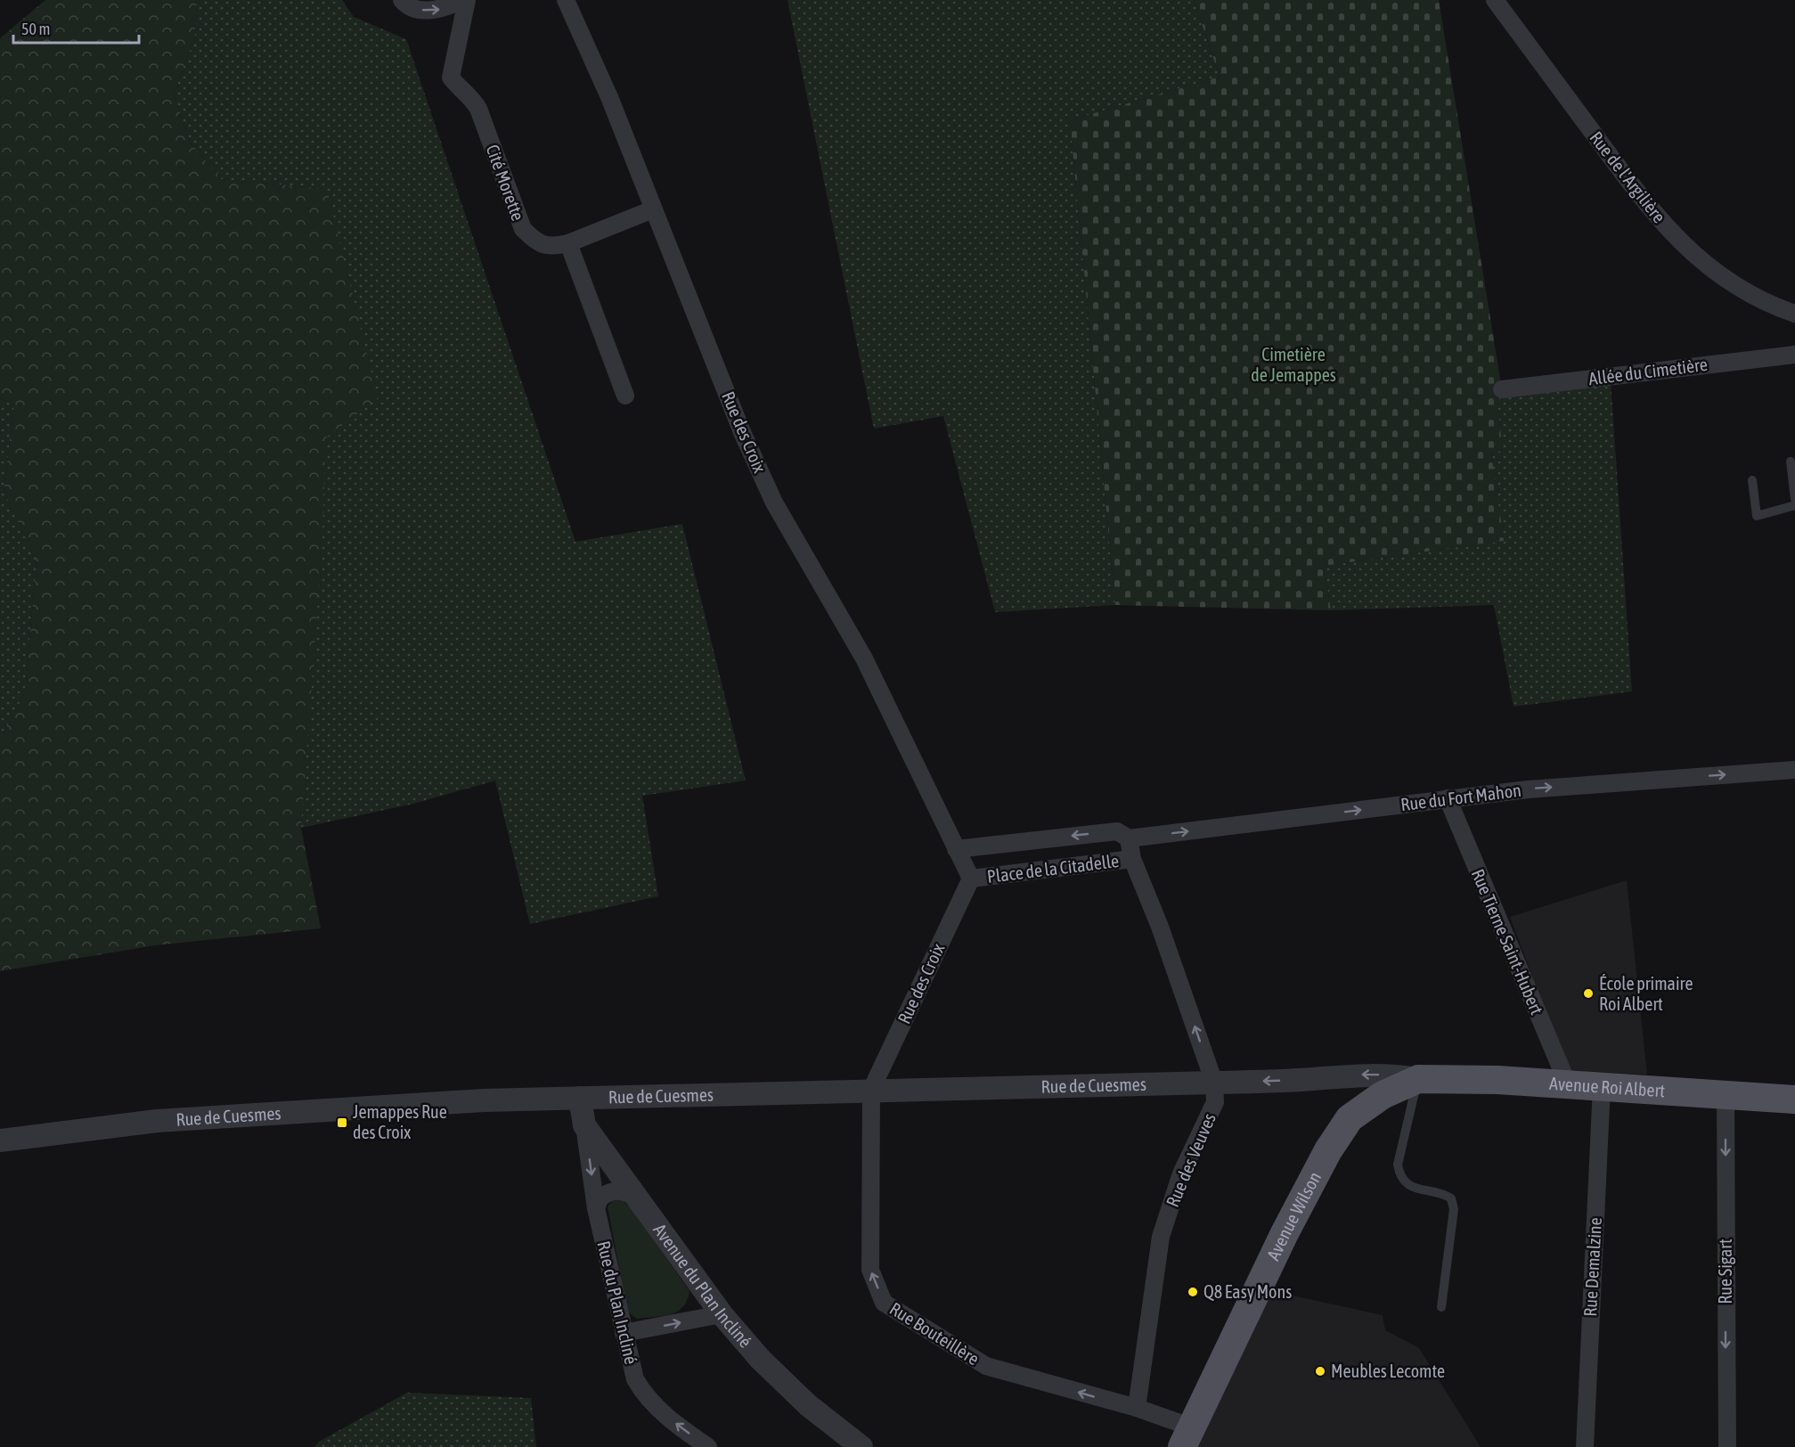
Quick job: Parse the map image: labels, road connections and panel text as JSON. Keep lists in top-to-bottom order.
{
  "streets": {
    "main road": ["Avenue Roi Albert", "Avenue Wilson"],
    "street": [
      "Rue de l'Argilière",
      "Cité Morette",
      "Allée du Cimetière",
      "Rue des Croix",
      "Rue du Fort Mahon",
      "Place de la Citadelle",
      "Rue Tierne Saint-Hubert",
      "Rue de Cuesmes",
      "Rue des Veuves",
      "Rue Demalzine",
      "Rue Sigart",
      "Avenue du Plan Incliné",
      "Rue du Plan Incliné",
      "Rue Bouteillère"
    ]
  },
  "crossings": [
    ["Rue des Croix", "Place de la Citadelle"],
    ["Rue des Croix", "Rue de Cuesmes"],
    ["Rue des Croix", "Rue Bouteillère"],
    ["Rue du Fort Mahon", "Place de la Citadelle"],
    ["Rue du Fort Mahon", "Rue Tierne Saint-Hubert"],
    ["Place de la Citadelle", "Rue des Veuves"],
    ["Rue Tierne Saint-Hubert", "Avenue Roi Albert"],
    ["Rue de Cuesmes", "Avenue Roi Albert"],
    ["Rue de Cuesmes", "Rue des Veuves"],
    ["Rue de Cuesmes", "Avenue Wilson"],
    ["Rue de Cuesmes", "Avenue du Plan Incliné"],
    ["Rue de Cuesmes", "Rue Bouteillère"],
    ["Avenue Roi Albert", "Avenue Wilson"],
    ["Avenue Roi Albert", "Rue Demalzine"],
    ["Avenue Roi Albert", "Rue Sigart"],
    ["Rue des Veuves", "Rue Bouteillère"],
    ["Avenue Wilson", "Rue Bouteillère"],
    ["Avenue du Plan Incliné", "Rue du Plan Incliné"]
  ],
  "one_way": [
    "Rue du Fort Mahon",
    "Rue des Veuves",
    "Rue Sigart",
    "Rue Bouteillère"
  ],
  "parks": ["Cimetière de Jemappes"],
  "places": {
    "other": ["École primaire Roi Albert", "Q8 Easy Mons", "Meubles Lecomte"],
    "transit": ["Jemappes Rue des Croix"]
  },
  "scale_bar": "50 m"
}
